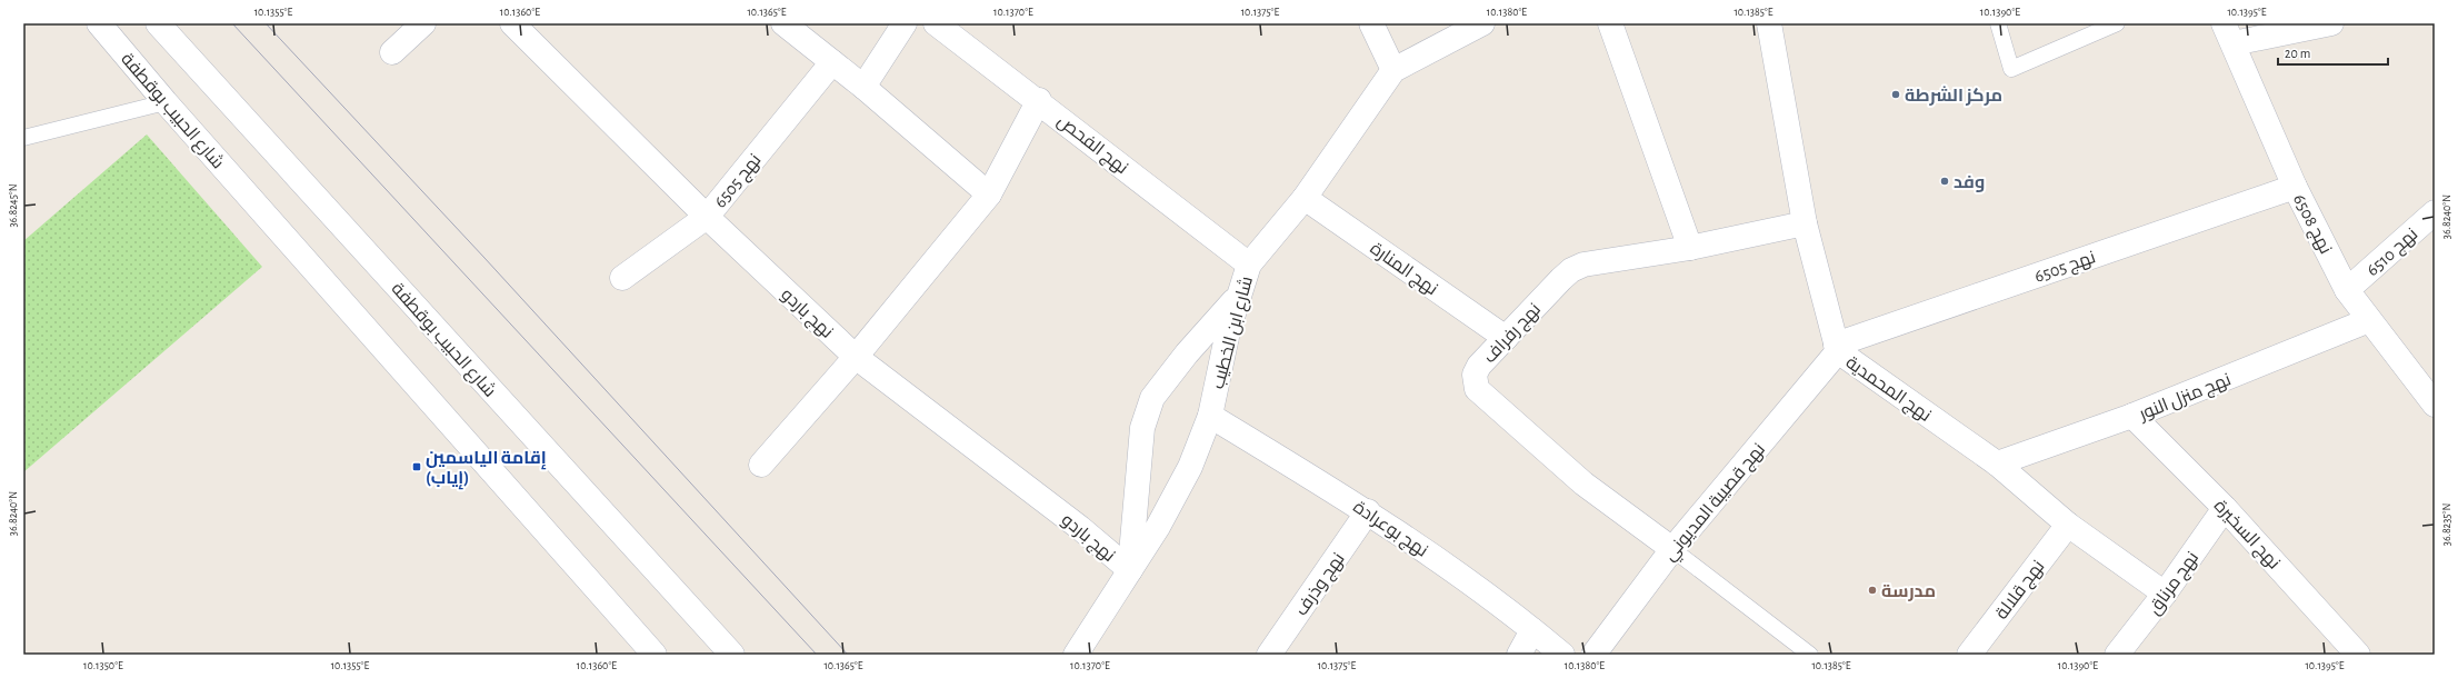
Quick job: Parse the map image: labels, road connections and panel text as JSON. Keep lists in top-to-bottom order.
{
  "streets": {
    "street": [
      "شارع الحبيب بوقطفة",
      "نهج الفحص",
      "نهج 6505",
      "نهج 6508",
      "نهج 6510",
      "نهج المنارة",
      "نهج باردو",
      "شارع ابن الخطيب",
      "نهج رفراف",
      "نهج المحمدية",
      "نهج منزل النور",
      "نهج قصيبة المديوني",
      "نهج بوعرادة",
      "نهج السخيرة",
      "نهج مرناق",
      "نهج وذرف",
      "نهج قلالة"
    ]
  },
  "crossings": [
    ["نهج الفحص", "شارع ابن الخطيب"],
    ["نهج 6505", "نهج 6508"],
    ["نهج 6505", "نهج باردو"],
    ["نهج 6505", "نهج المحمدية"],
    ["نهج 6505", "نهج قصيبة المديوني"],
    ["نهج 6508", "نهج 6510"],
    ["نهج 6508", "نهج منزل النور"],
    ["نهج المنارة", "شارع ابن الخطيب"],
    ["نهج المنارة", "نهج رفراف"],
    ["نهج باردو", "شارع ابن الخطيب"],
    ["شارع ابن الخطيب", "نهج بوعرادة"],
    ["نهج رفراف", "نهج المحمدية"],
    ["نهج رفراف", "نهج قصيبة المديوني"],
    ["نهج المحمدية", "نهج منزل النور"],
    ["نهج المحمدية", "نهج قصيبة المديوني"],
    ["نهج المحمدية", "نهج مرناق"],
    ["نهج المحمدية", "نهج قلالة"],
    ["نهج منزل النور", "نهج السخيرة"],
    ["نهج بوعرادة", "نهج وذرف"],
    ["نهج السخيرة", "نهج مرناق"]
  ],
  "places": {
    "other": ["مركز الشرطة", "وفد", "مدرسة"],
    "transit": ["إقامة الياسمين (إياب)"]
  },
  "scale_bar": "20 m",
  "coordinates": [
    "10.1355°E",
    "10.1360°E",
    "10.1365°E",
    "10.1370°E",
    "10.1375°E",
    "10.1380°E",
    "10.1385°E",
    "10.1390°E",
    "10.1395°E",
    "36.8245°N",
    "36.8240°N",
    "36.8235°N",
    "10.1350°E"
  ]
}
